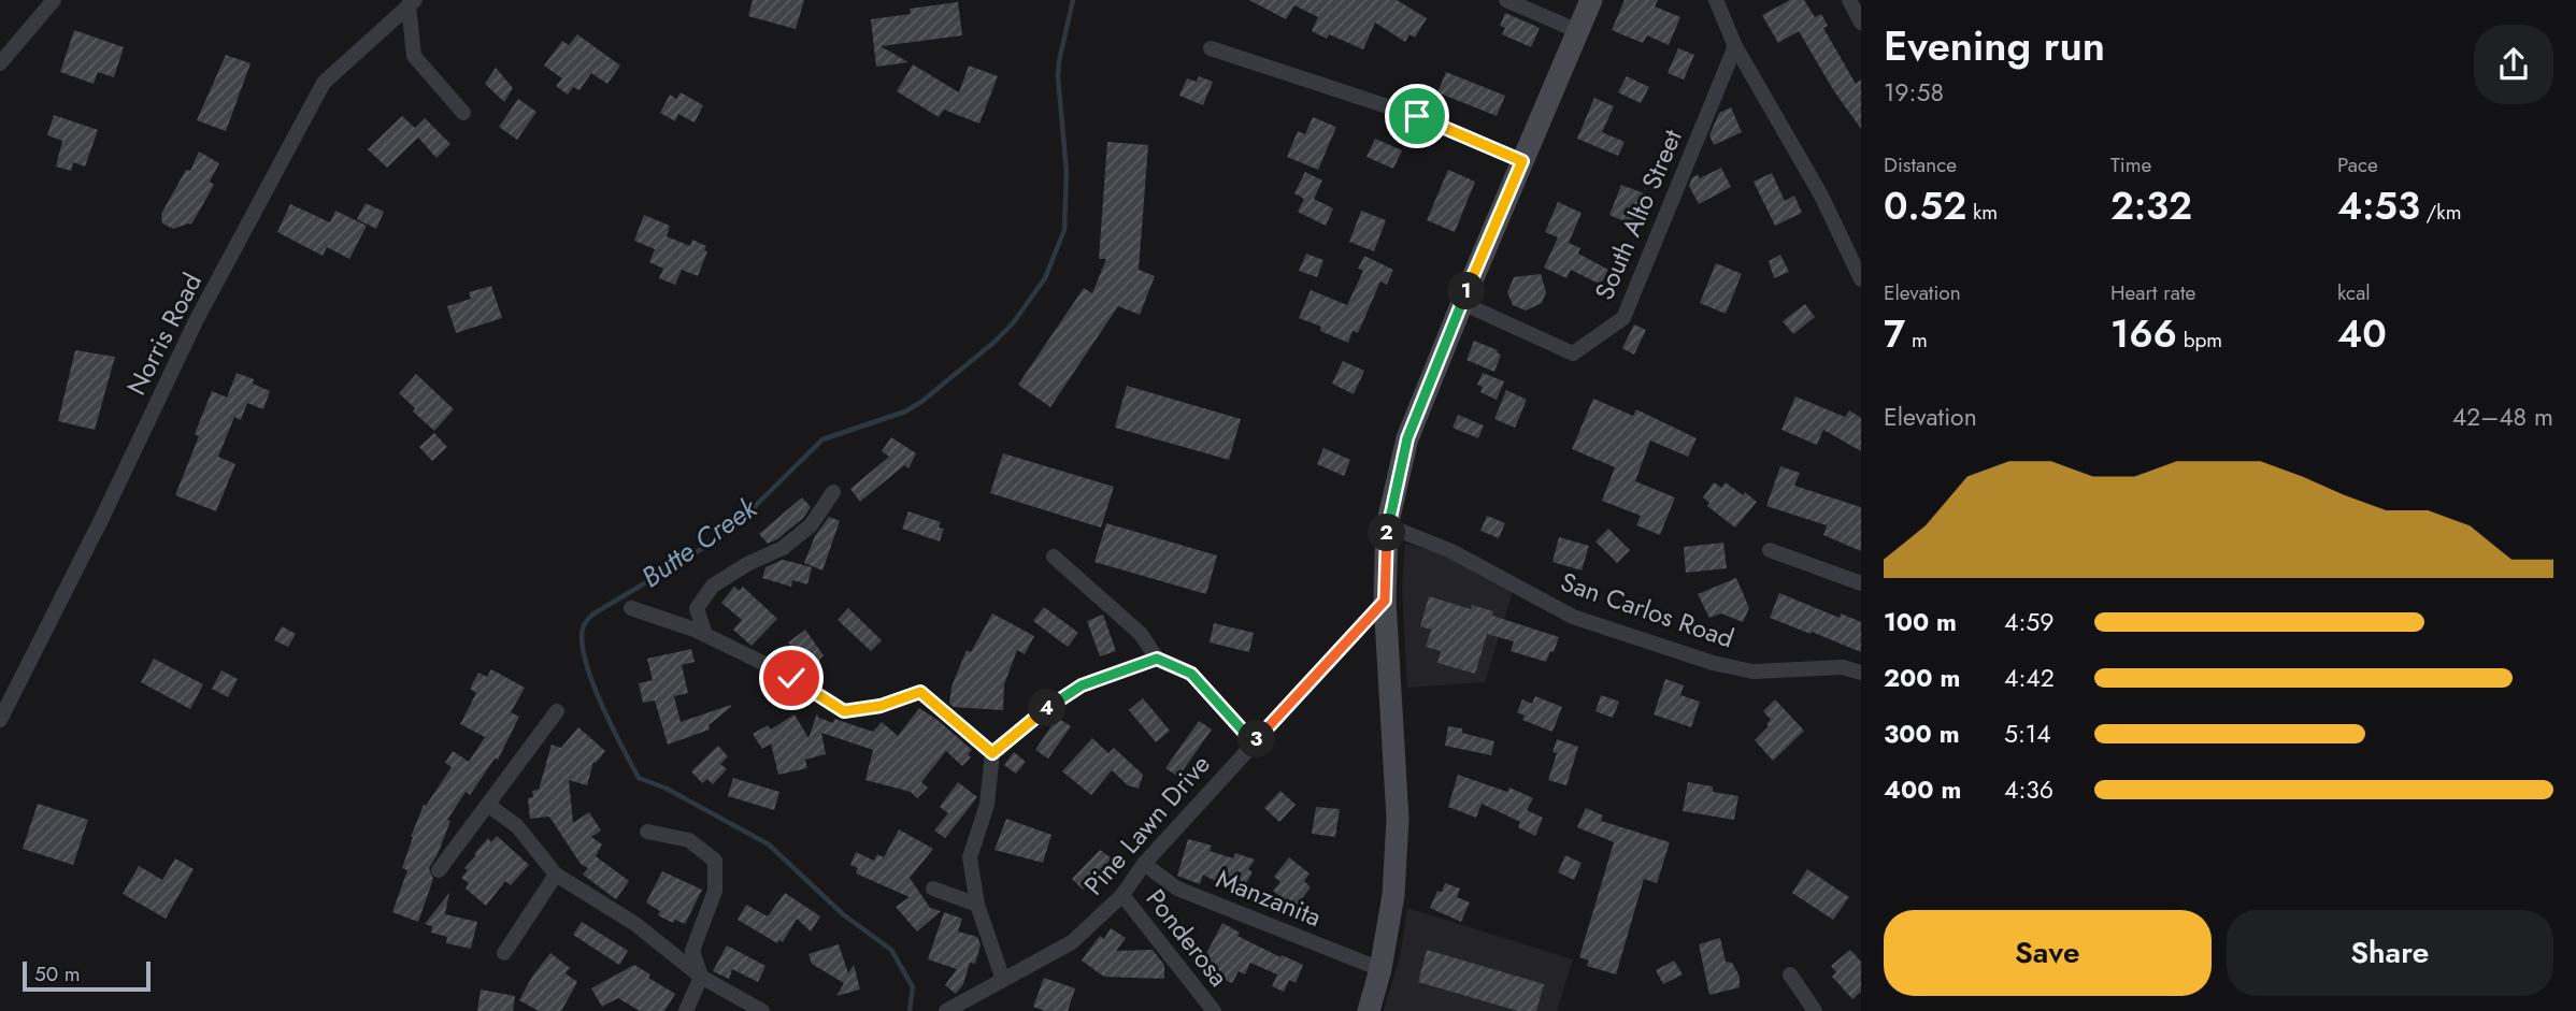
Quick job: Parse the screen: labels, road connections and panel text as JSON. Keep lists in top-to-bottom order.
{
  "streets": {
    "street": [
      "South Alto Street",
      "Norris Road",
      "San Carlos Road",
      "Pine Lawn Drive",
      "Manzanita",
      "Ponderosa"
    ]
  },
  "crossings": [
    ["Pine Lawn Drive", "Manzanita"],
    ["Pine Lawn Drive", "Ponderosa"]
  ],
  "water": ["Butte Creek"],
  "scale_bar": "50 m",
  "page": {
    "heading": ["Evening run", "19:58"],
    "stats": [
      ["Distance", "0.52 km"],
      ["Time", "2:32"],
      ["Pace", "4:53 /km"],
      ["Elevation", "7 m"],
      ["Heart rate", "166 bpm"],
      ["kcal", "40"]
    ],
    "pins": [
      "1",
      "2",
      "4",
      "3"
    ],
    "chart": ["Elevation", "42–48 m"],
    "list": [
      {
        "name": "100 m",
        "note": "4:59"
      },
      {
        "name": "200 m",
        "note": "4:42"
      },
      {
        "name": "300 m",
        "note": "5:14"
      },
      {
        "name": "400 m",
        "note": "4:36"
      }
    ],
    "buttons": ["Save", "Share"],
    "scale": "50 m"
  }
}
